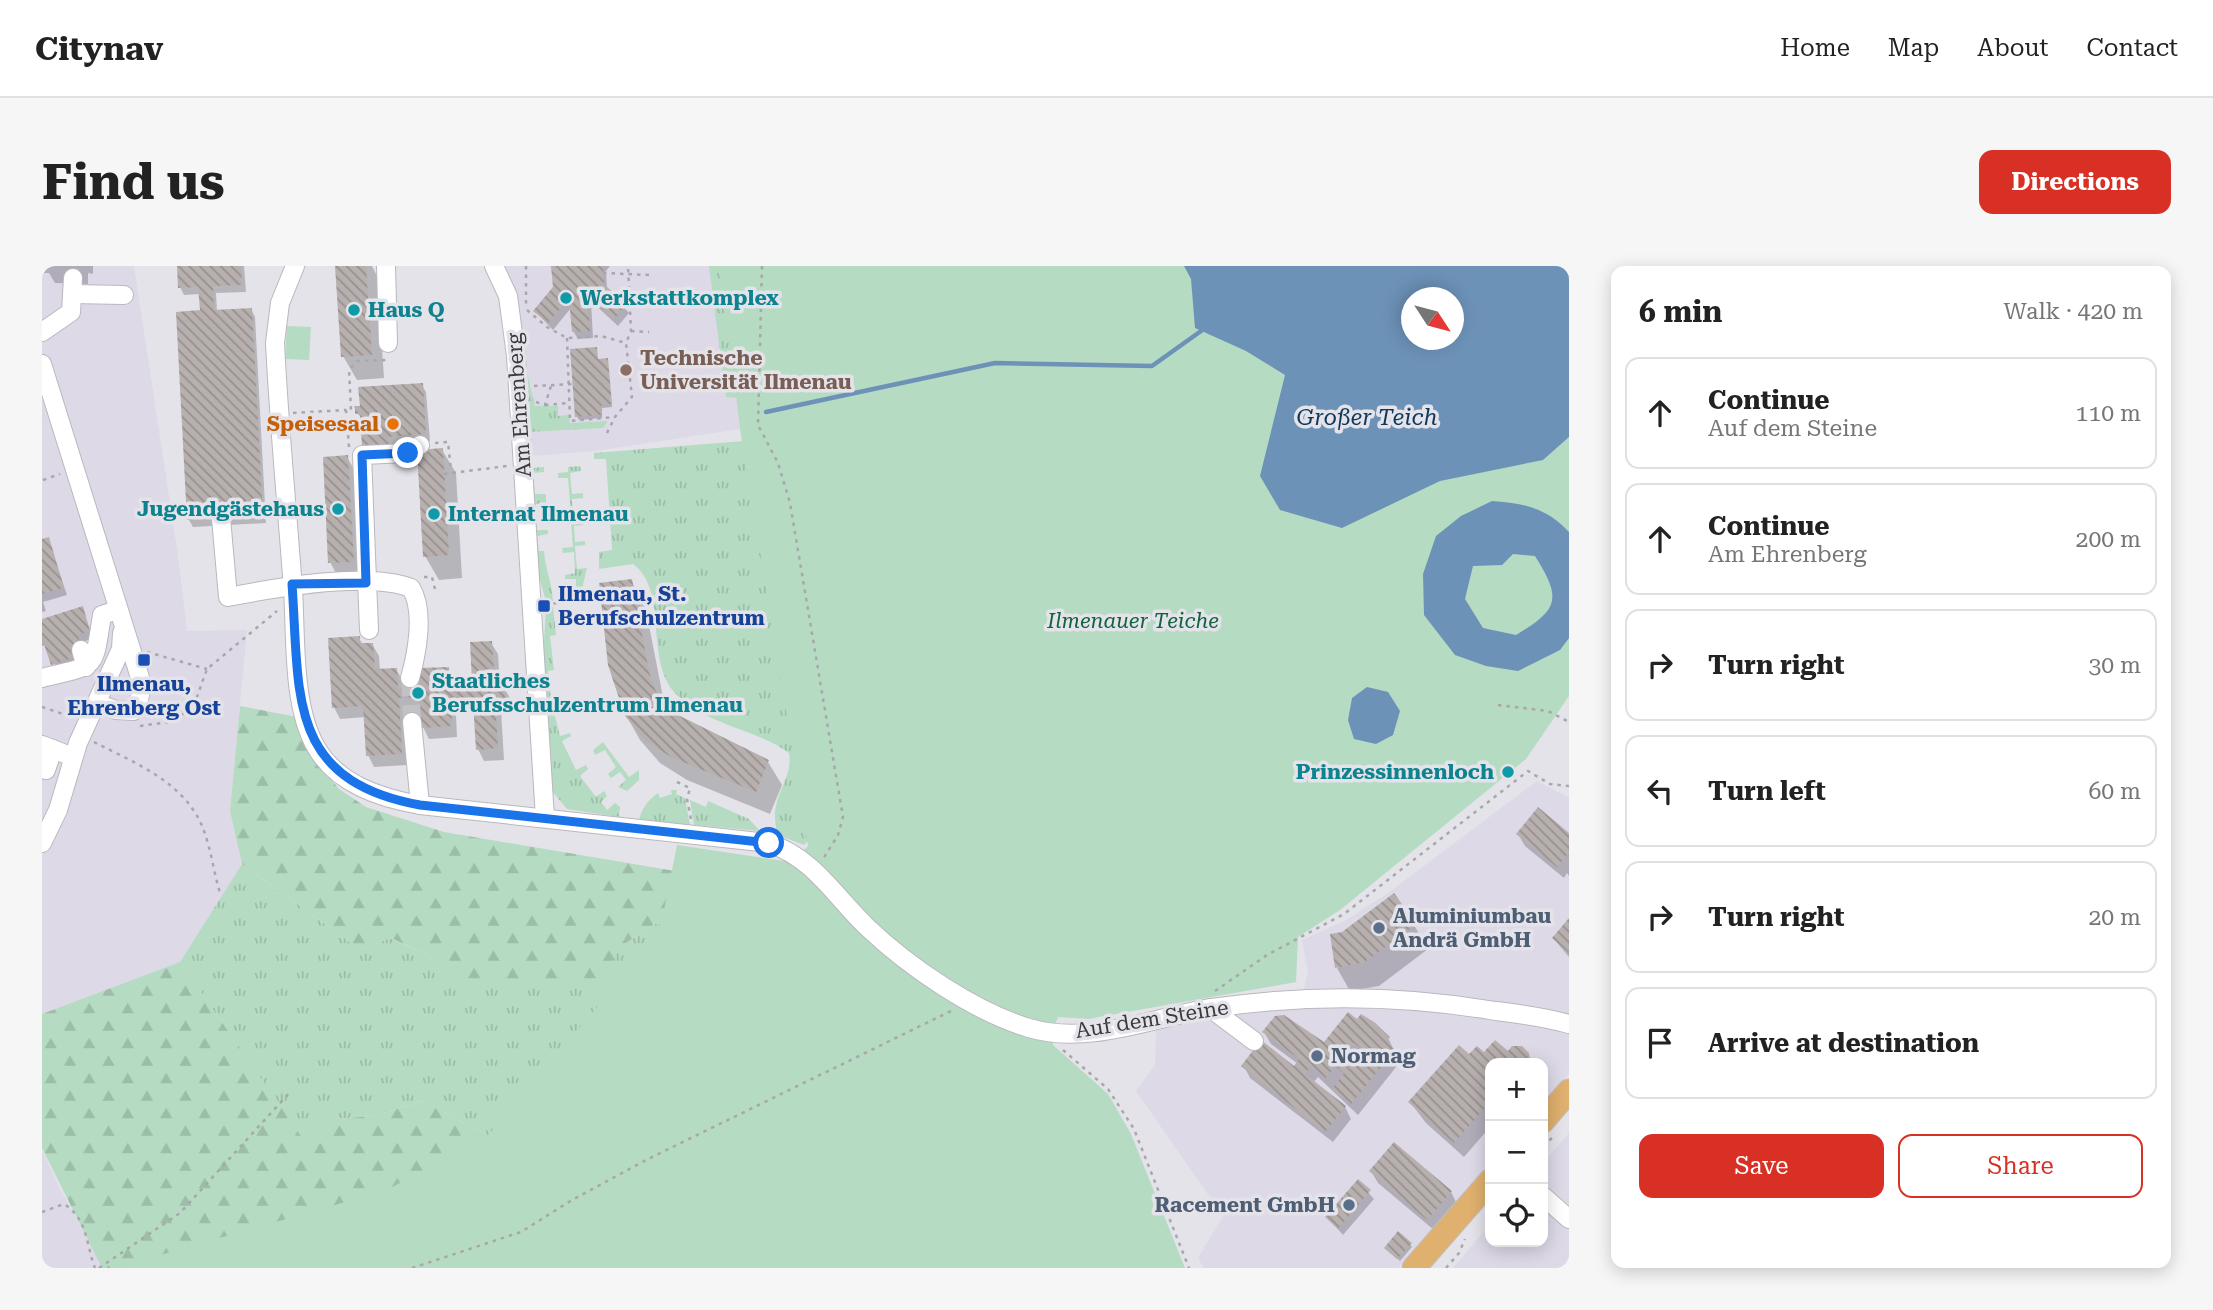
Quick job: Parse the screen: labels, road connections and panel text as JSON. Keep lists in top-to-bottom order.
{
  "streets": {
    "street": ["Am Ehrenberg", "Auf dem Steine"]
  },
  "crossings": [
    ["Am Ehrenberg", "Auf dem Steine"]
  ],
  "water": ["Großer Teich"],
  "parks": ["Ilmenauer Teiche"],
  "places": {
    "other": [
      "Werkstattkomplex",
      "Haus Q",
      "Technische Universität Ilmenau",
      "Speisesaal",
      "Jugendgästehaus",
      "Internat Ilmenau",
      "Staatliches Berufsschulzentrum Ilmenau",
      "Prinzessinnenloch",
      "Aluminiumbau Andrä GmbH",
      "Normag",
      "Racement GmbH"
    ],
    "transit": ["Ilmenau, St. Berufschulzentrum", "Ilmenau, Ehrenberg Ost"]
  },
  "north": "bottom right",
  "page": {
    "header": "Citynav",
    "nav": [
      "Home",
      "Map",
      "About",
      "Contact"
    ],
    "buttons": [
      "Directions",
      ["Save", "Share"]
    ],
    "title": "Find us",
    "heading": ["6 min", "Walk · 420 m"],
    "list": [
      ["Continue", "Auf dem Steine", "110 m"],
      ["Continue", "Am Ehrenberg", "200 m"],
      ["Turn right", "30 m"],
      ["Turn left", "60 m"],
      ["Turn right", "20 m"],
      "Arrive at destination"
    ],
    "map_buttons": ["+", "−"]
  }
}
